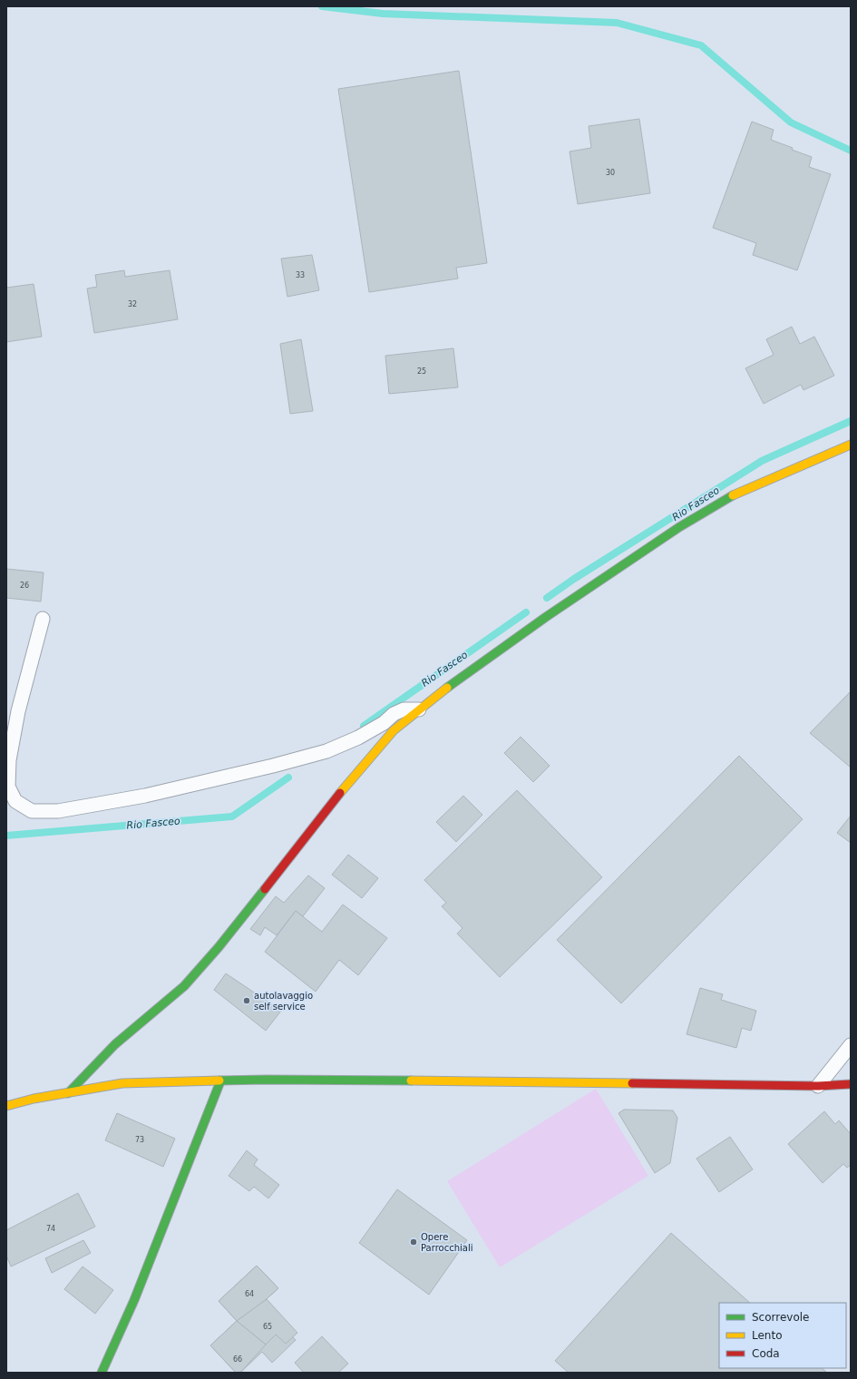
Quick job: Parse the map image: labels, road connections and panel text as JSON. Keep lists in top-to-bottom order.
{
  "water": ["Rio Fasceo"],
  "places": ["autolavaggio self service", "Opere Parrocchiali"],
  "house_numbers": [
    "30",
    "33",
    "32",
    "25",
    "26",
    "73",
    "74",
    "64",
    "65",
    "66"
  ],
  "legend": ["Scorrevole", "Lento", "Coda"]
}
